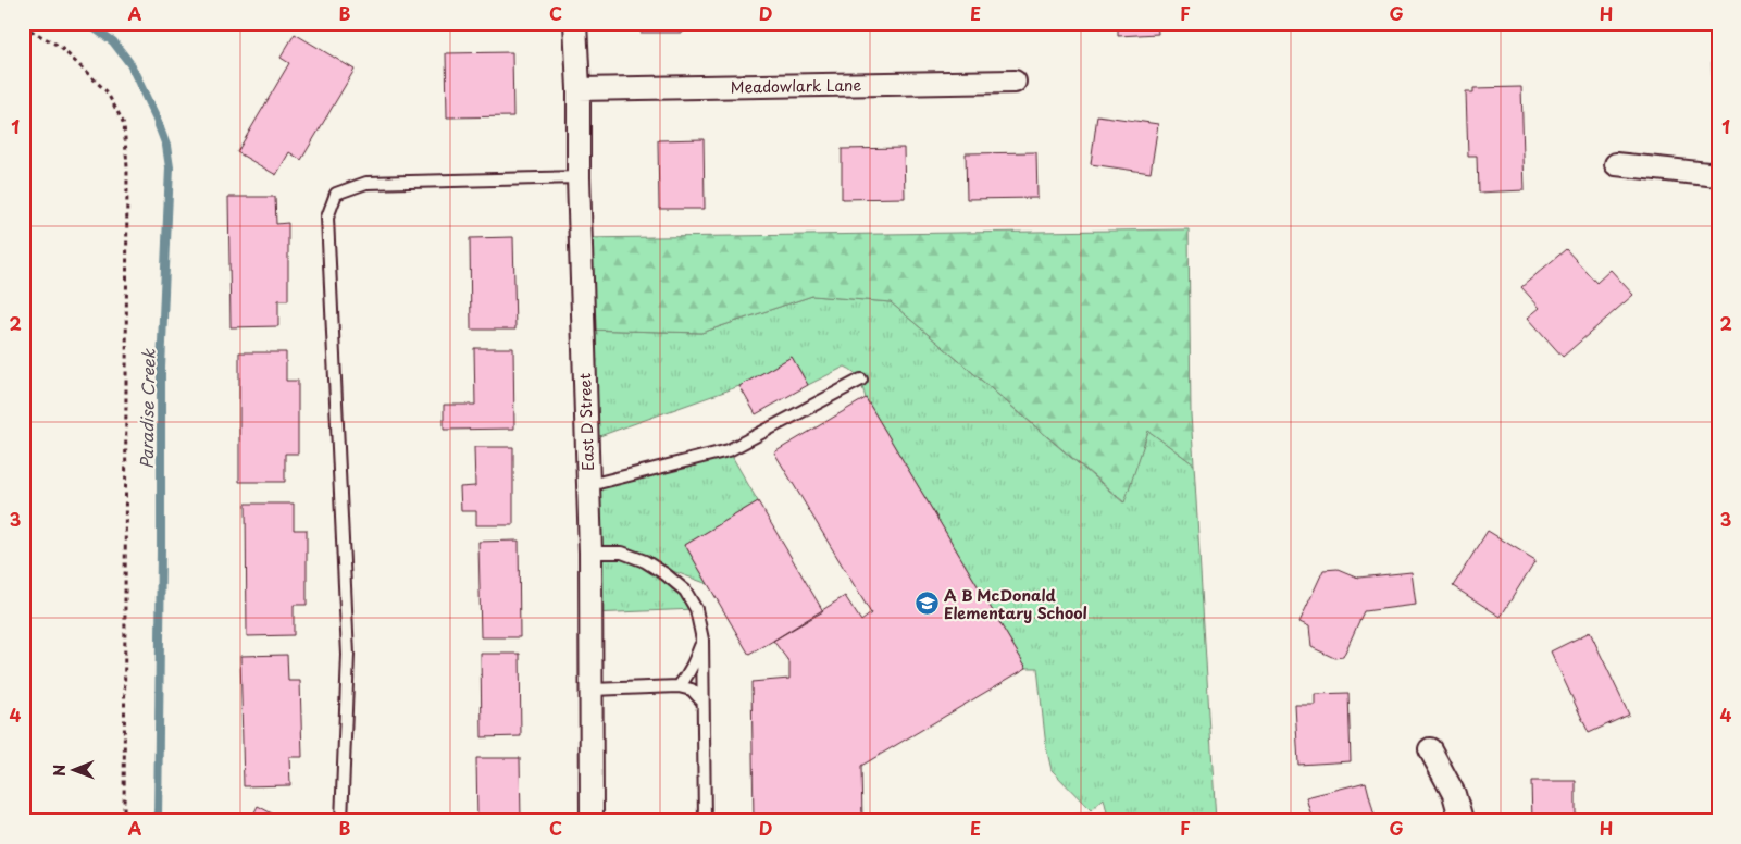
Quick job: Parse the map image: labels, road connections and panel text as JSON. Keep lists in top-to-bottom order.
{
  "streets": {
    "street": ["Meadowlark Lane", "East D Street"]
  },
  "crossings": [
    ["Meadowlark Lane", "East D Street"]
  ],
  "water": ["Paradise Creek"],
  "places": {
    "school or university": ["A B McDonald Elementary School"]
  },
  "north": "left",
  "grid": {
    "columns": [
      "A",
      "B",
      "C",
      "D",
      "E",
      "F",
      "G",
      "H"
    ],
    "rows": [
      "1",
      "2",
      "3",
      "4"
    ]
  }
}
